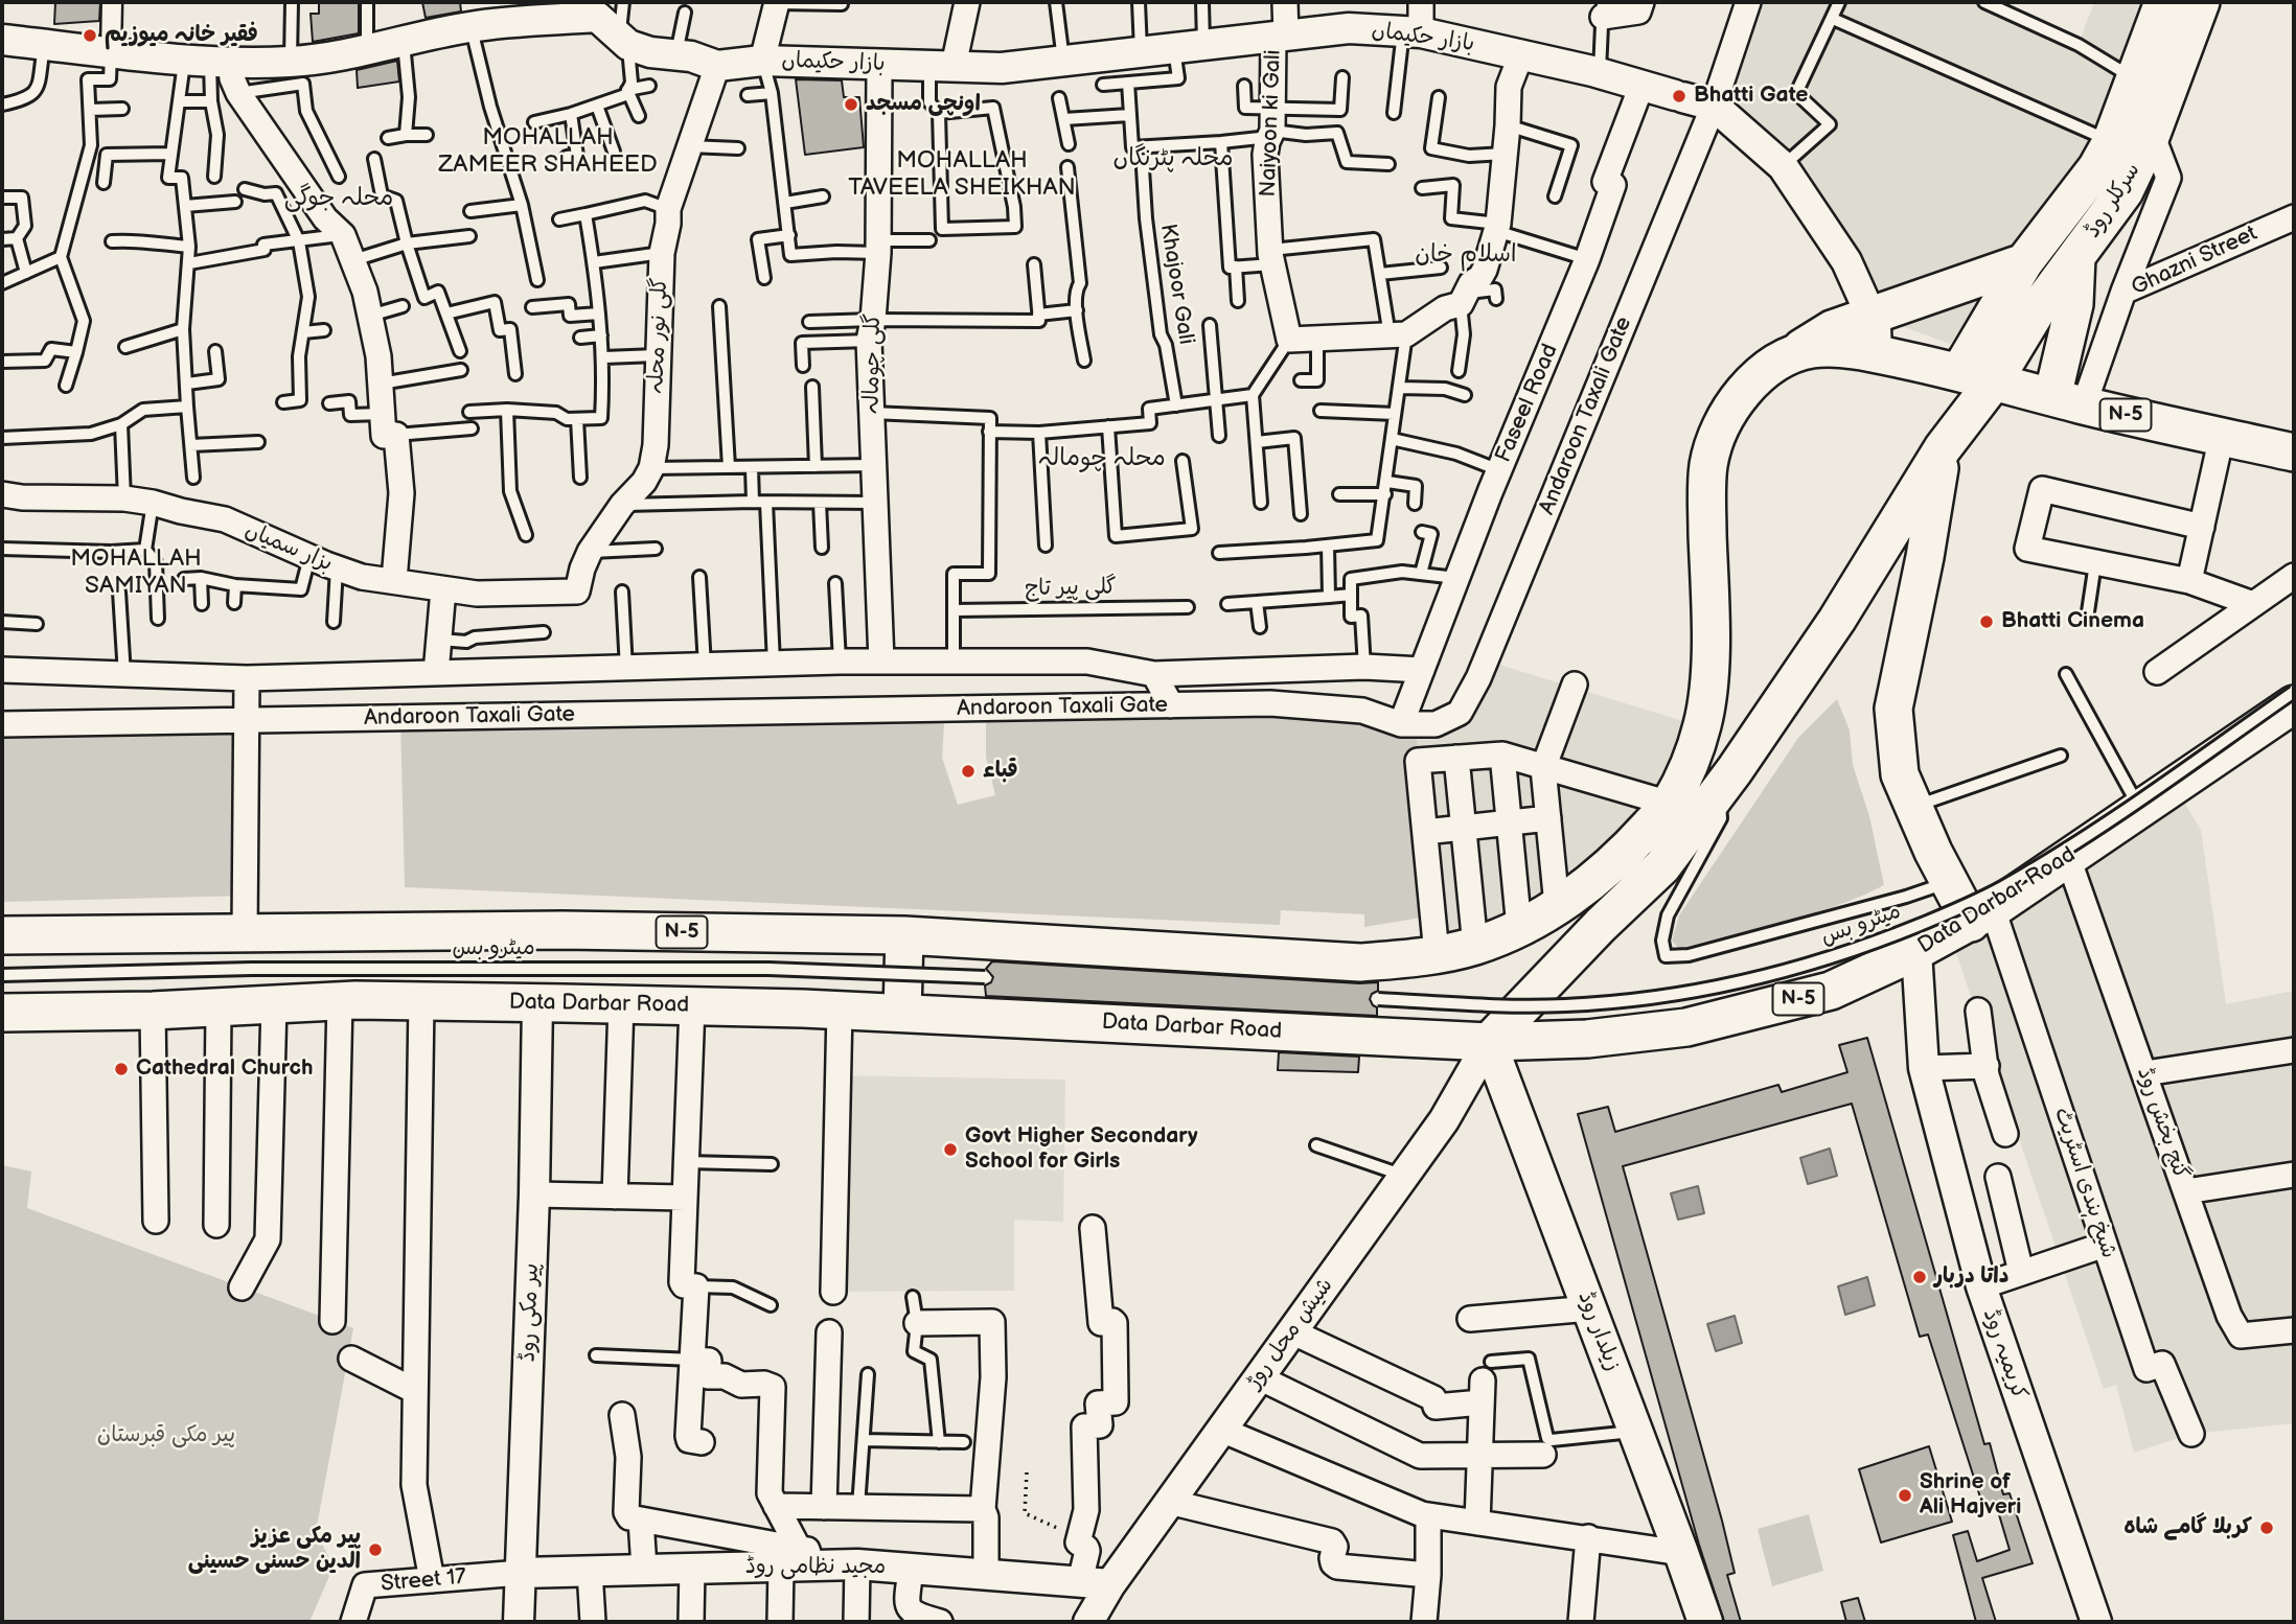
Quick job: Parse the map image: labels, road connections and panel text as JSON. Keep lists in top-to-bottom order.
{
  "streets": {
    "main road": [
      "سرکلر روڈ",
      "N-5",
      "Data Darbar Road",
      "زیلدار روڈ"
    ],
    "street": [
      "بازار حکیماں",
      "Naiyoon ki Gali",
      "Ghazni Street",
      "گلی نور محلہ",
      "گلی چومالہ",
      "Faseel Road",
      "Andaroon Taxali Gate",
      "بزار سمیاں",
      "گنج بخش روڈ",
      "شیخ ہندی اسٹریٹ",
      "پیر مکی روڈ",
      "شیش محل روڑ",
      "کریمیہ روڈ",
      "مجید نظامی روڈ",
      "Street 17"
    ],
    "lane": ["Khajoor Gali", "گلی پیر تاج", "میٹرو بس"]
  },
  "crossings": [
    ["بازار حکیماں", "Naiyoon ki Gali"],
    ["بازار حکیماں", "گلی نور محلہ"],
    ["بازار حکیماں", "گلی چومالہ"],
    ["بازار حکیماں", "Faseel Road"],
    ["بازار حکیماں", "Andaroon Taxali Gate"],
    ["سرکلر روڈ", "N-5"],
    ["Ghazni Street", "N-5"],
    ["Faseel Road", "Andaroon Taxali Gate"],
    ["Data Darbar Road", "گنج بخش روڈ"],
    ["Data Darbar Road", "شیخ ہندی اسٹریٹ"],
    ["Data Darbar Road", "پیر مکی روڈ"],
    ["Data Darbar Road", "زیلدار روڈ"],
    ["Data Darbar Road", "شیش محل روڑ"],
    ["Data Darbar Road", "کریمیہ روڈ"],
    ["پیر مکی روڈ", "مجید نظامی روڈ"],
    ["پیر مکی روڈ", "Street 17"],
    ["زیلدار روڈ", "شیش محل روڑ"],
    ["شیش محل روڑ", "مجید نظامی روڈ"],
    ["مجید نظامی روڈ", "Street 17"]
  ],
  "districts": [
    "MOHALLAH ZAMEER SHAHEED",
    "محلہ پٹرنگاں",
    "MOHALLAH TAVEELA SHEIKHAN",
    "محلہ جوگی",
    "اسلام خان",
    "محلہ چومالہ",
    "MOHALLAH SAMIYAN"
  ],
  "parks": ["پیر مکی قبرستان"],
  "places": [
    "فقیر خانہ میوزیم",
    "Bhatti Gate",
    "اونچی مسجد",
    "Bhatti Cinema",
    "قباء",
    "Cathedral Church",
    "Govt Higher Secondary School for Girls",
    "داتا دربار",
    "Shrine of Ali Hajveri",
    "کربلا گامے شاہ",
    "پیر مکی عزیز الدین حسنی حسینی"
  ]
}
